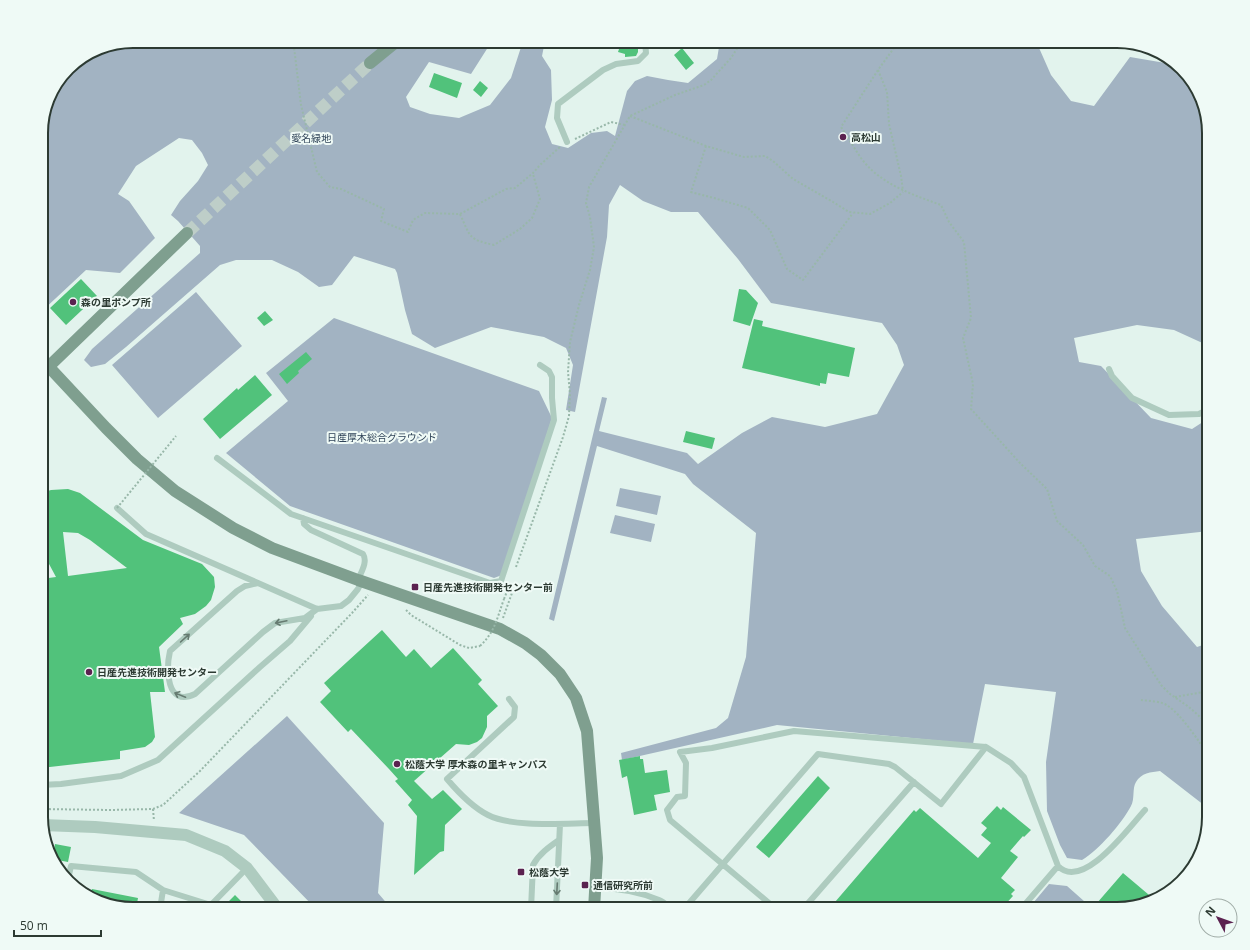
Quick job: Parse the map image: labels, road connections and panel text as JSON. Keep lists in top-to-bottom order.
{
  "parks": ["愛名緑地", "日産厚木総合グラウンド"],
  "places": {
    "other": [
      "高松山",
      "森の里ポンプ所",
      "日産先進技術開発センター",
      "松蔭大学 厚木森の里キャンパス"
    ],
    "transit": ["日産先進技術開発センター前", "松蔭大学", "通信研究所前"]
  },
  "scale_bar": "50 m",
  "north": "top left"
}
